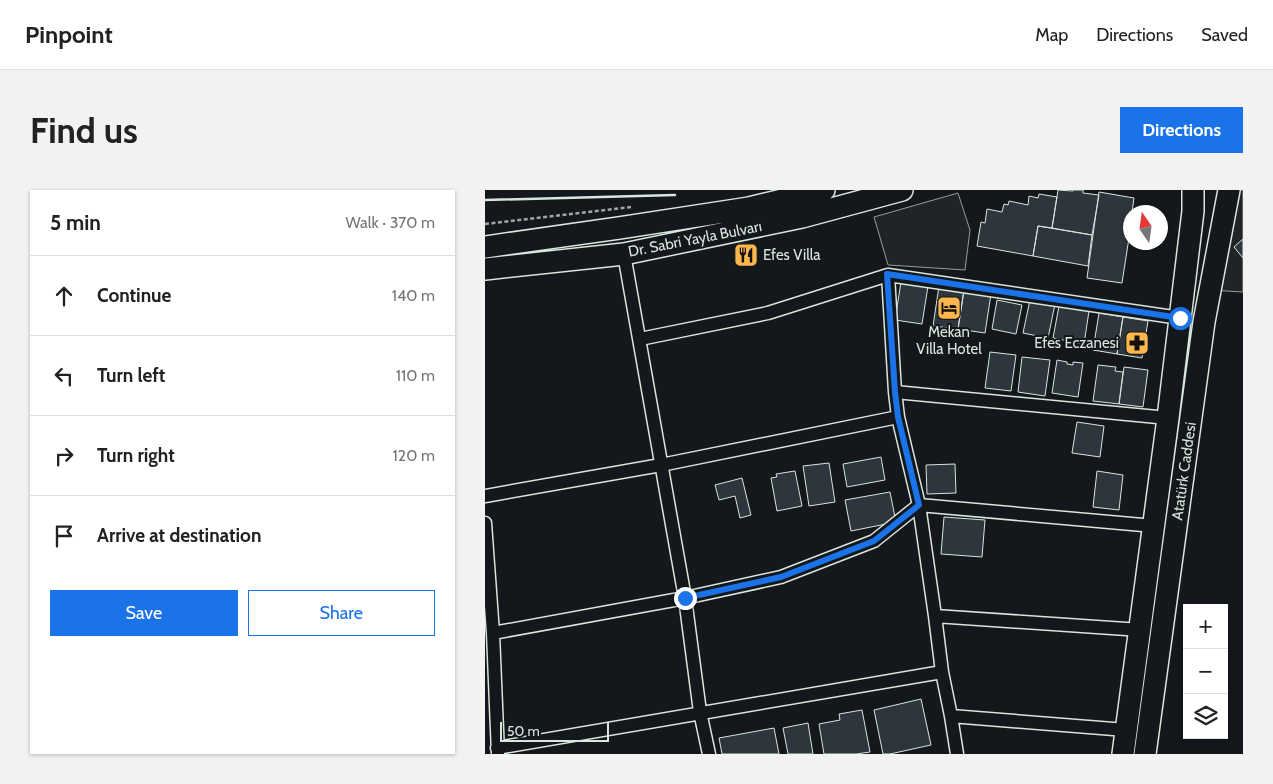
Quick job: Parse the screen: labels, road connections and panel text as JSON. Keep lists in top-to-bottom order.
{
  "streets": {
    "highway": ["Dr. Sabri Yayla Bulvarı", "Atatürk Caddesi"]
  },
  "places": {
    "restaurant": ["Efes Villa"],
    "hotel": ["Mekan Villa Hotel"],
    "pharmacy": ["Efes Eczanesi"]
  },
  "scale_bar": "50 m",
  "north": "top",
  "page": {
    "header": "Pinpoint",
    "nav": ["Map", "Directions", "Saved"],
    "buttons": [
      "Directions",
      ["Save", "Share"]
    ],
    "title": "Find us",
    "heading": ["5 min", "Walk · 370 m"],
    "list": [
      ["Continue", "140 m"],
      ["Turn left", "110 m"],
      ["Turn right", "120 m"],
      "Arrive at destination"
    ],
    "map_buttons": ["+", "−"],
    "scale": "50 m"
  }
}
